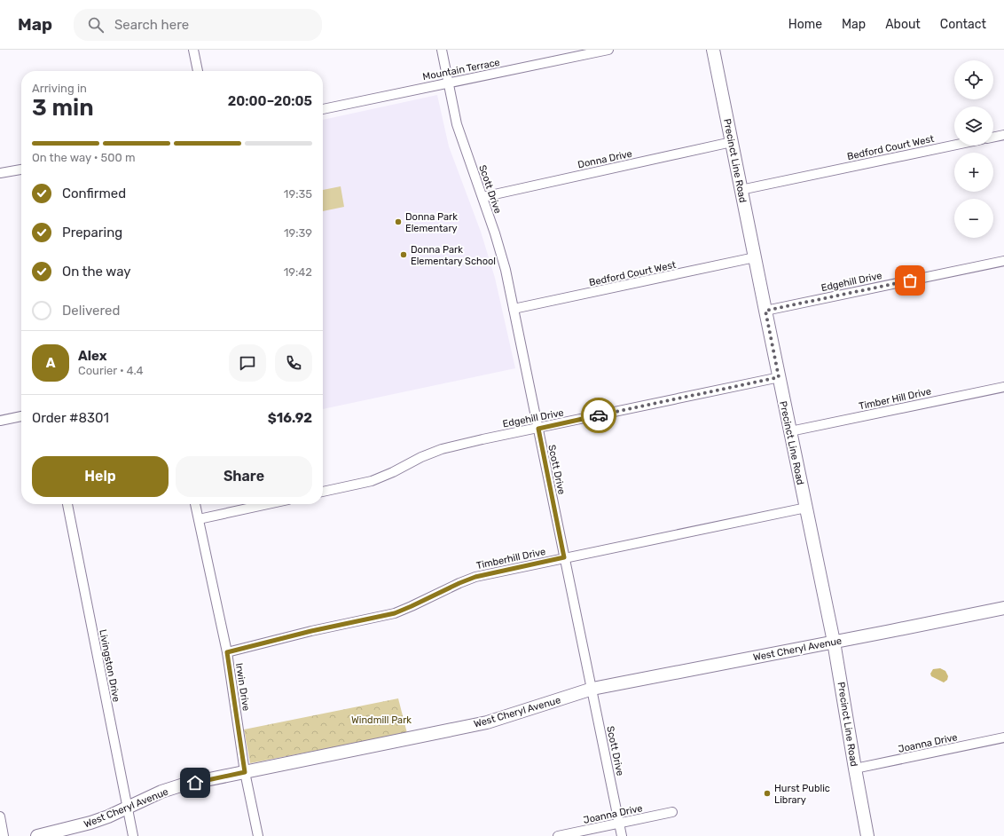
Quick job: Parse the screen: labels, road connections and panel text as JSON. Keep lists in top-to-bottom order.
{
  "streets": {
    "street": [
      "Mountain Terrace",
      "Bedford Court West",
      "Donna Drive",
      "Precinct Line Road",
      "Scott Drive",
      "Edgehill Drive",
      "Timber Hill Drive",
      "Timberhill Drive",
      "West Cheryl Avenue",
      "Livingston Drive",
      "Irwin Drive",
      "Joanna Drive"
    ]
  },
  "crossings": [
    ["Mountain Terrace", "Scott Drive"],
    ["Bedford Court West", "Precinct Line Road"],
    ["Bedford Court West", "Scott Drive"],
    ["Donna Drive", "Precinct Line Road"],
    ["Donna Drive", "Scott Drive"],
    ["Precinct Line Road", "Edgehill Drive"],
    ["Precinct Line Road", "Timber Hill Drive"],
    ["Precinct Line Road", "Timberhill Drive"],
    ["Precinct Line Road", "West Cheryl Avenue"],
    ["Precinct Line Road", "Joanna Drive"],
    ["Scott Drive", "Edgehill Drive"],
    ["Scott Drive", "Timberhill Drive"],
    ["Scott Drive", "West Cheryl Avenue"],
    ["Scott Drive", "Joanna Drive"],
    ["Timberhill Drive", "Irwin Drive"],
    ["West Cheryl Avenue", "Livingston Drive"],
    ["West Cheryl Avenue", "Irwin Drive"]
  ],
  "parks": ["Windmill Park"],
  "places": ["Donna Park Elementary", "Donna Park Elementary School", "Hurst Public Library"],
  "page": {
    "header": "Map",
    "search": "Search here",
    "nav": [
      "Home",
      "Map",
      "About",
      "Contact"
    ],
    "map_buttons": ["+", "−"],
    "heading": ["3 min", "Arriving in", "20:00–20:05"],
    "panel": [
      "Alex",
      "Courier · 4.4",
      "Order #8301",
      "$16.92"
    ],
    "bar": "On the way · 500 m",
    "list": [
      ["Confirmed", "19:35"],
      ["Preparing", "19:39"],
      ["On the way", "19:42"],
      "Delivered"
    ],
    "round": "A",
    "buttons": ["Help", "Share"]
  }
}
